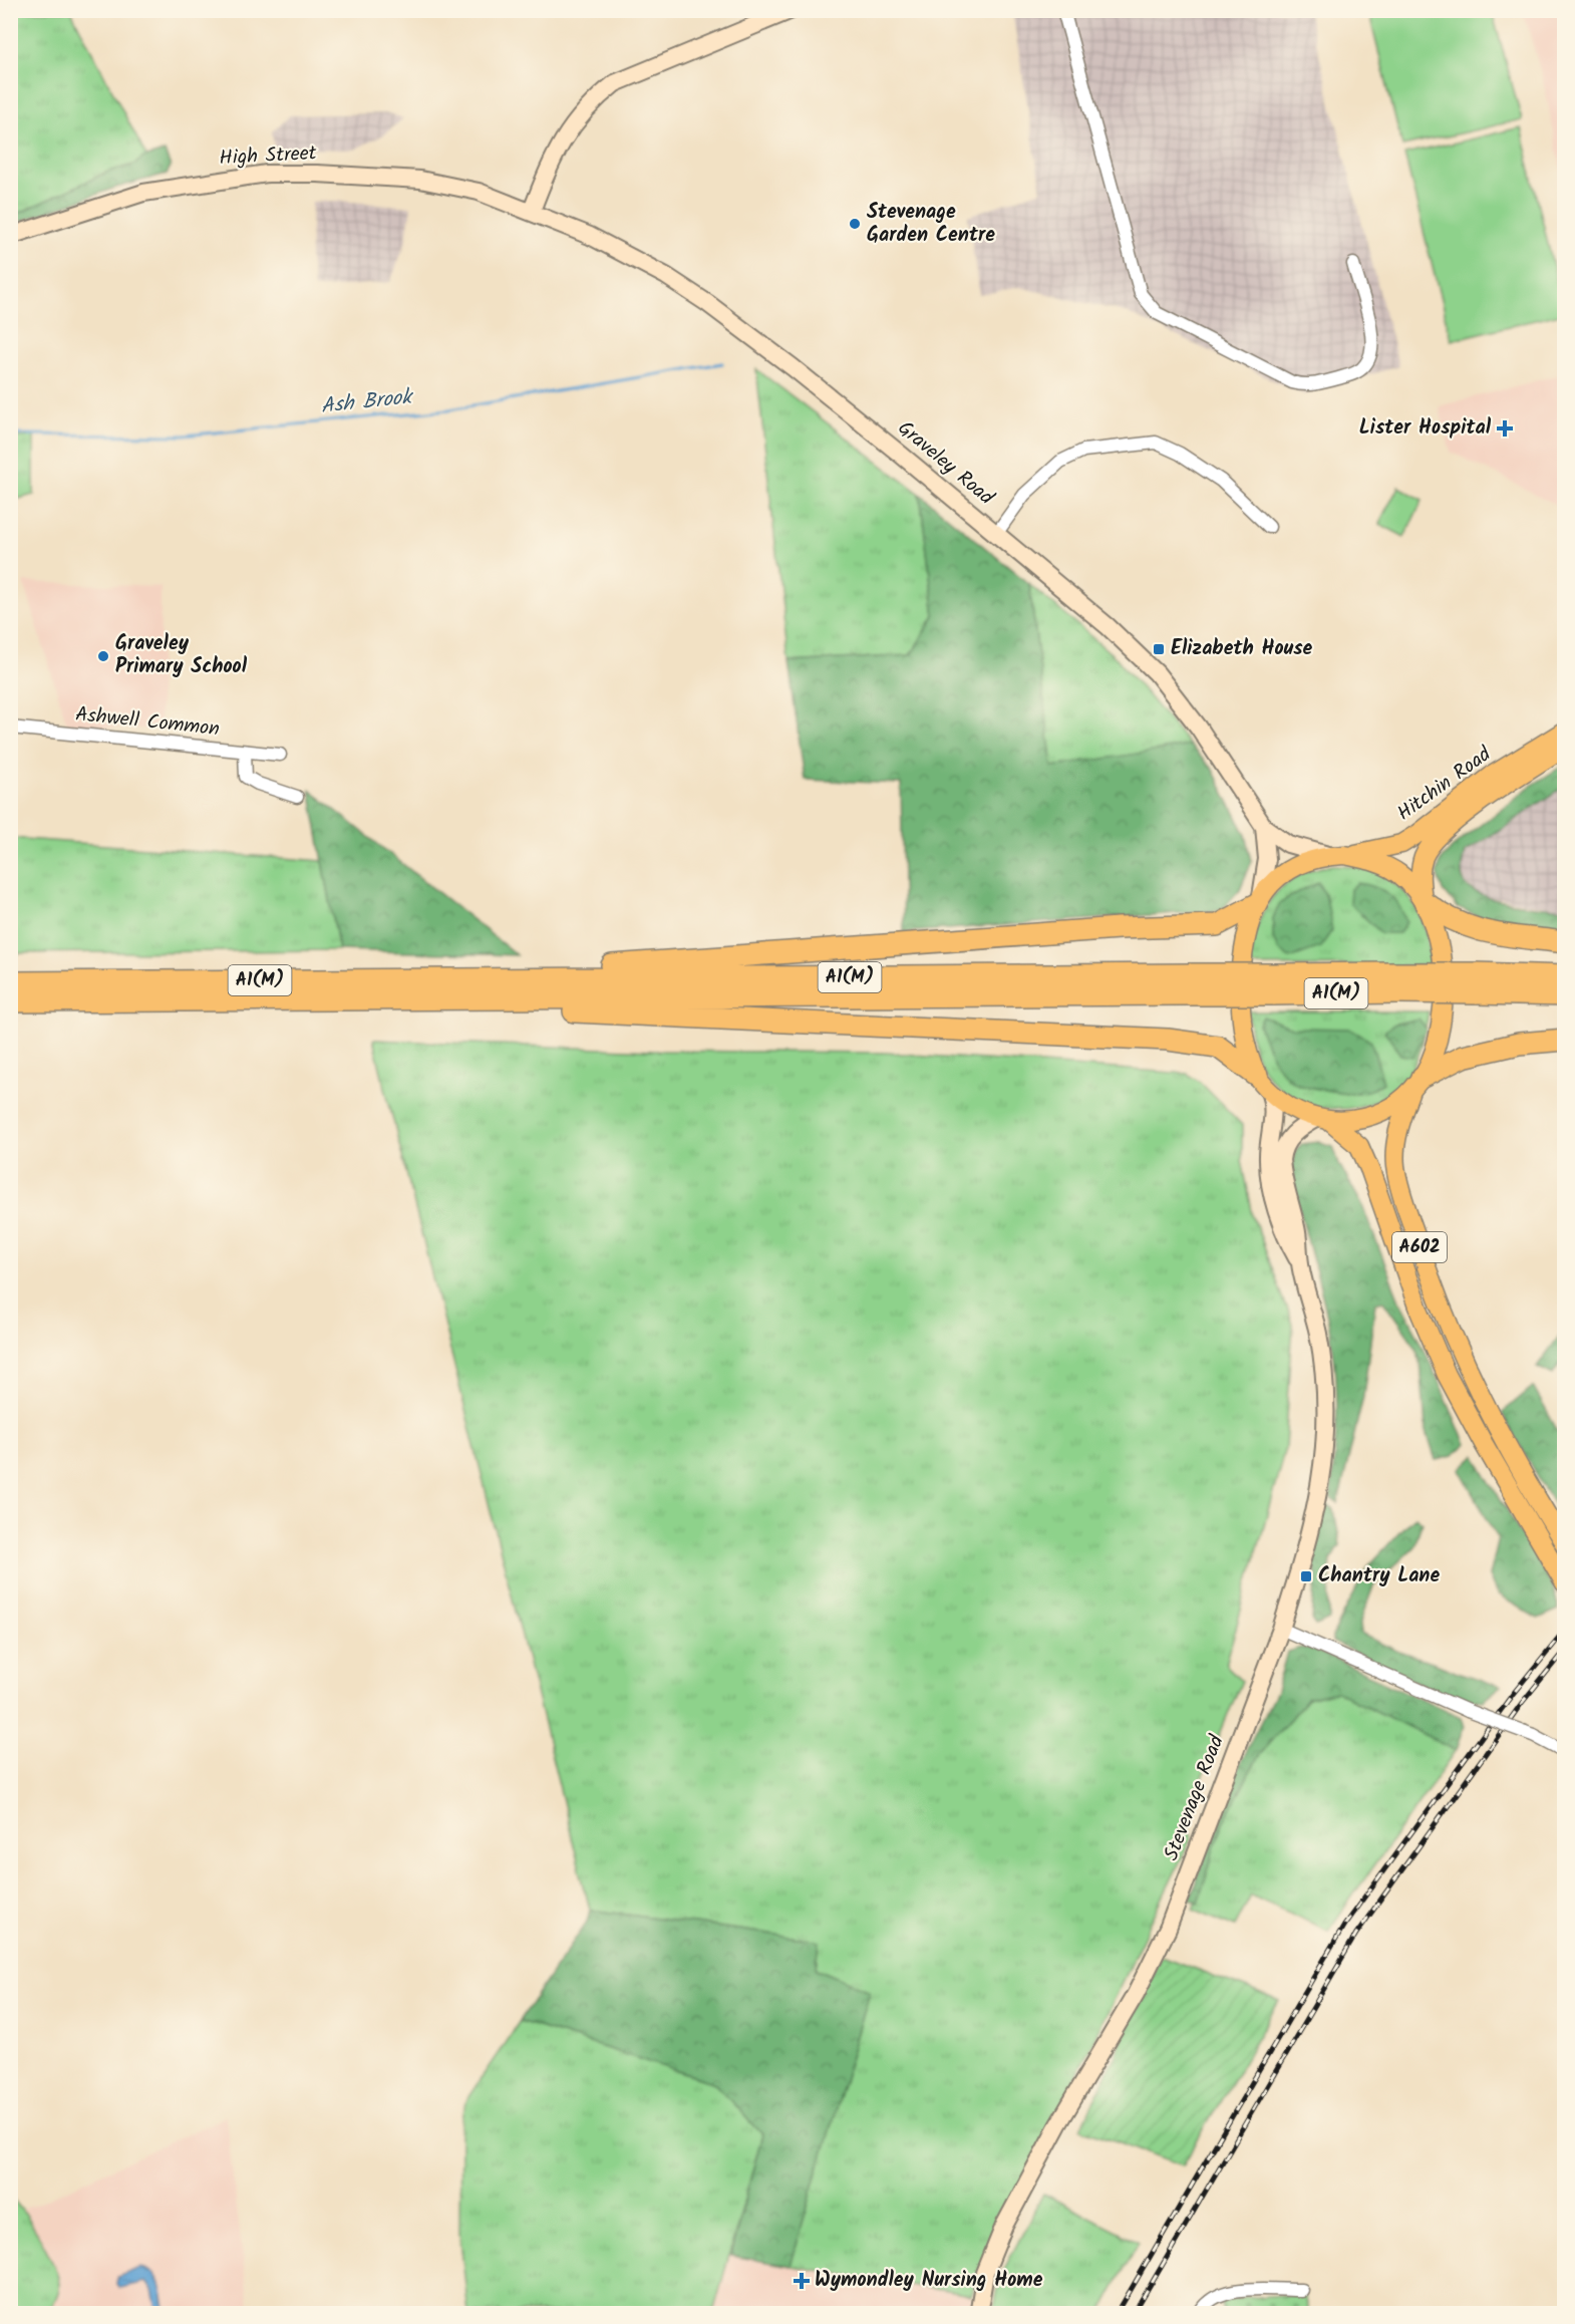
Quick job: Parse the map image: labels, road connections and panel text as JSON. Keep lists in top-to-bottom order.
{
  "streets": {
    "highway": ["A1(M)"],
    "main road": [
      "High Street",
      "Graveley Road",
      "Hitchin Road",
      "A602",
      "Stevenage Road"
    ],
    "street": ["Ashwell Common"]
  },
  "crossings": [
    ["High Street", "Graveley Road"],
    ["Graveley Road", "Hitchin Road"],
    ["Graveley Road", "A1(M)"],
    ["Hitchin Road", "A1(M)"],
    ["A602", "Stevenage Road"]
  ],
  "water": ["Ash Brook"],
  "places": {
    "other": ["Stevenage Garden Centre", "Graveley Primary School"],
    "health": ["Lister Hospital", "Wymondley Nursing Home"],
    "transit": ["Elizabeth House", "Chantry Lane"]
  }
}
